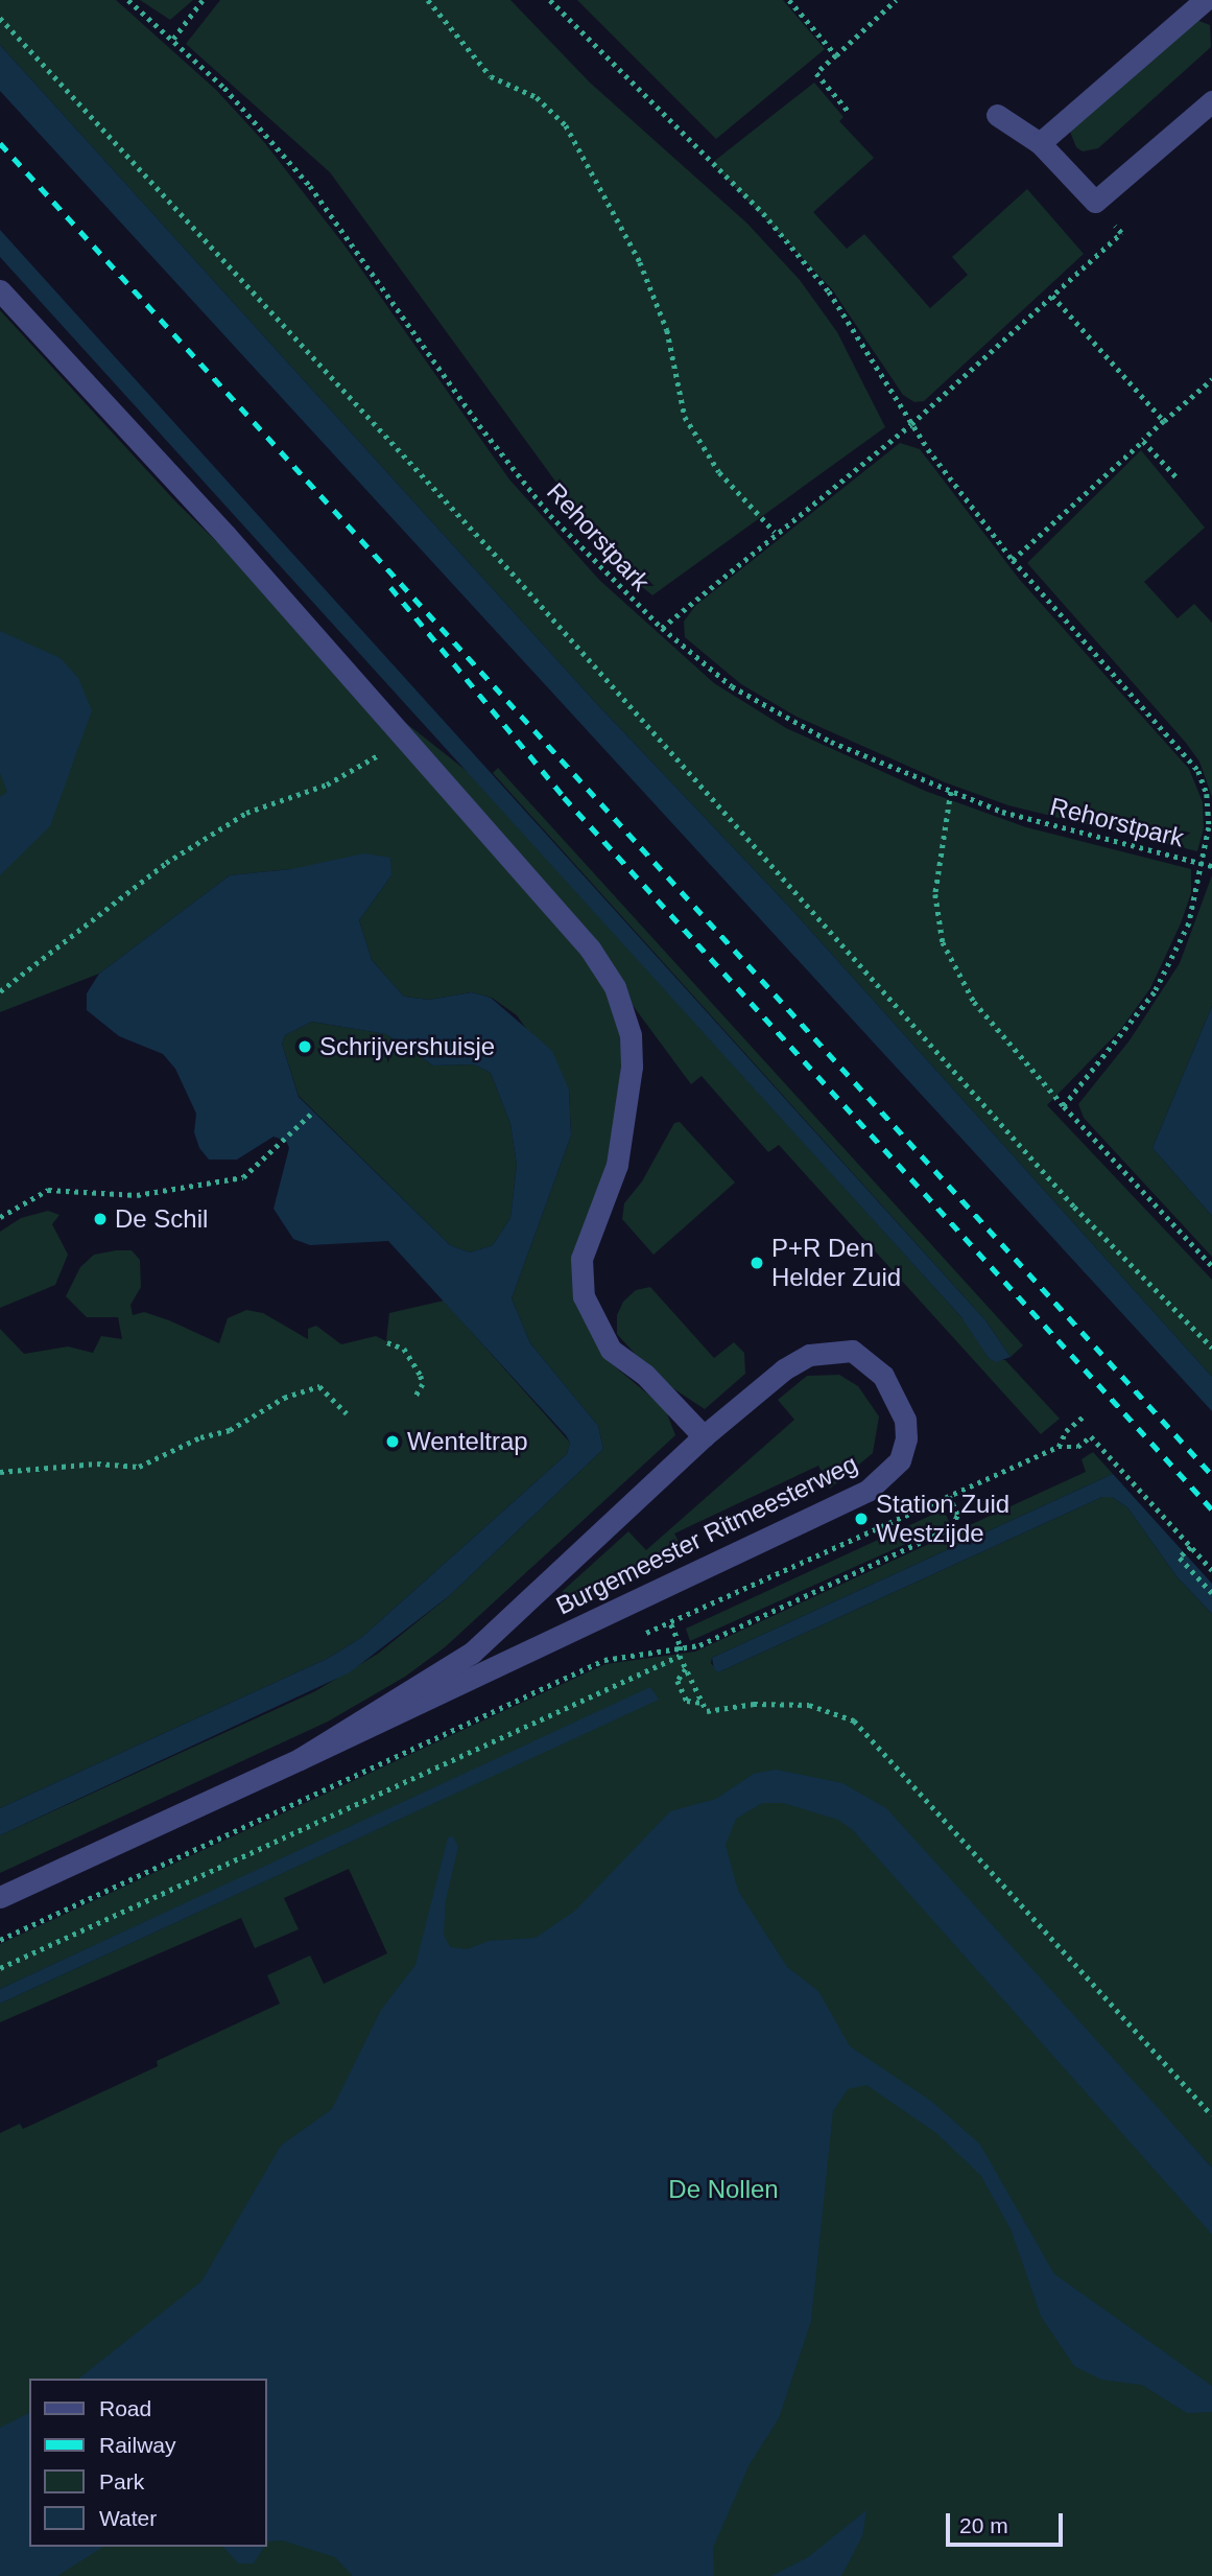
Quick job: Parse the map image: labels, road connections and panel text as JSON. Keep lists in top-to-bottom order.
{
  "streets": {
    "street": ["Burgemeester Ritmeesterweg"],
    "path": ["Rehorstpark"]
  },
  "parks": ["De Nollen"],
  "places": [
    "Schrijvershuisje",
    "De Schil",
    "P+R Den Helder Zuid",
    "Wenteltrap",
    "Station Zuid Westzijde"
  ],
  "legend": [
    "Road",
    "Railway",
    "Park",
    "Water"
  ],
  "scale_bar": "20 m"
}
